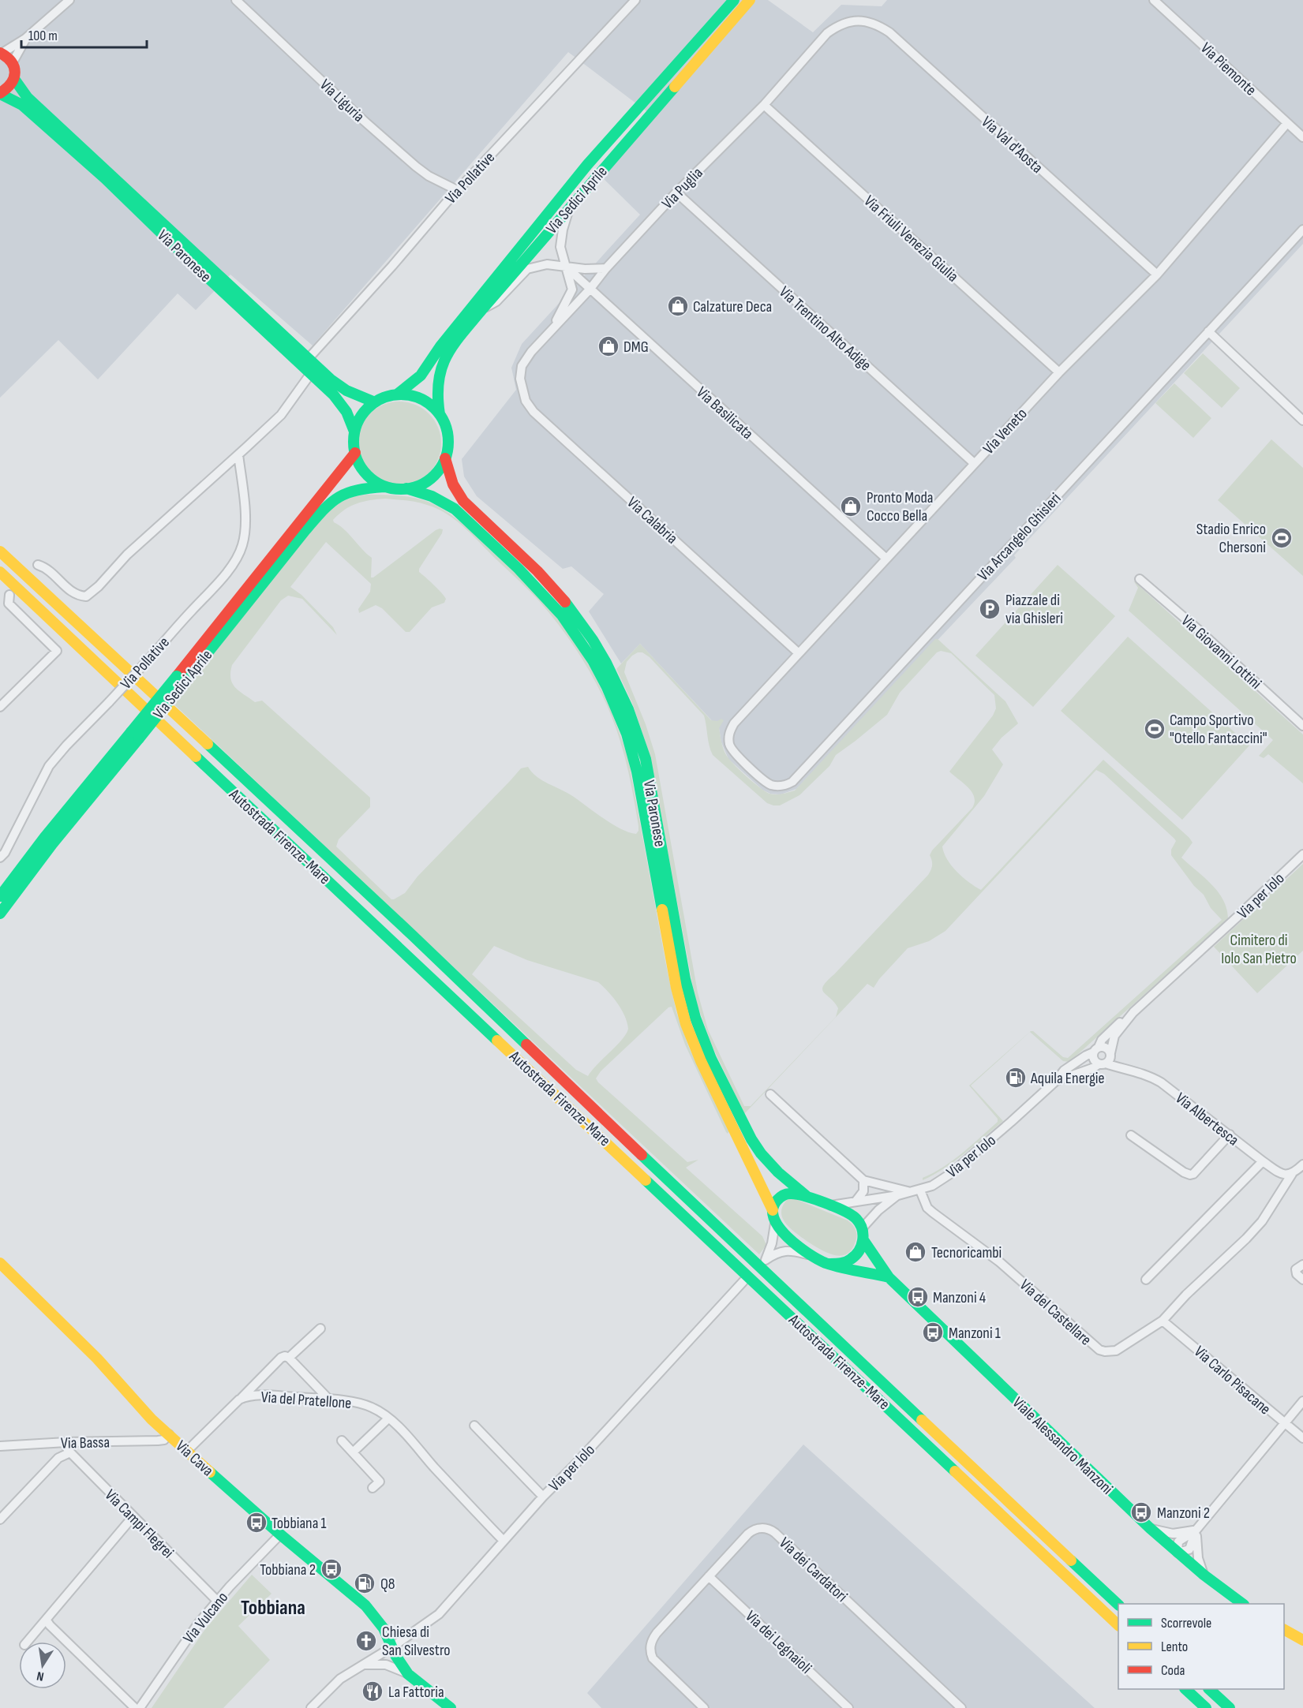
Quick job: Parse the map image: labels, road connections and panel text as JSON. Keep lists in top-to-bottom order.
{
  "streets": {
    "main road": [
      "Via Sedici Aprile",
      "Via Paronese",
      "Autostrada Firenze-Mare",
      "Viale Alessandro Manzoni",
      "Via Cava"
    ],
    "street": [
      "Via Piemonte",
      "Via Liguria",
      "Via Val d'Aosta",
      "Via Pollative",
      "Via Puglia",
      "Via Friuli Venezia Giulia",
      "Via Trentino Alto Adige",
      "Via Basilicata",
      "Via Veneto",
      "Via Calabria",
      "Via Arcangelo Ghisleri",
      "Via Giovanni Lottini",
      "Via per Iolo",
      "Via Albertesca",
      "Via del Castellare",
      "Via Carlo Pisacane",
      "Via del Pratellone",
      "Via Bassa",
      "Via Campi Flegrei",
      "Via dei Cardatori",
      "Via Vulcano",
      "Via dei Legnaioli"
    ]
  },
  "crossings": [
    ["Via Piemonte", "Via Veneto"],
    ["Via Liguria", "Via Pollative"],
    ["Via Val d'Aosta", "Via Puglia"],
    ["Via Val d'Aosta", "Via Veneto"],
    ["Via Pollative", "Via Paronese"],
    ["Via Puglia", "Via Friuli Venezia Giulia"],
    ["Via Puglia", "Via Trentino Alto Adige"],
    ["Via Puglia", "Via Basilicata"],
    ["Via Puglia", "Via Calabria"],
    ["Via Sedici Aprile", "Via Paronese"],
    ["Via Friuli Venezia Giulia", "Via Veneto"],
    ["Via Trentino Alto Adige", "Via Veneto"],
    ["Via Basilicata", "Via Veneto"],
    ["Via Veneto", "Via Calabria"],
    ["Via Veneto", "Via Arcangelo Ghisleri"],
    ["Via per Iolo", "Via Albertesca"],
    ["Via per Iolo", "Via del Castellare"],
    ["Via per Iolo", "Via del Pratellone"],
    ["Via per Iolo", "Via Cava"],
    ["Via Albertesca", "Via del Castellare"],
    ["Via del Castellare", "Via Carlo Pisacane"],
    ["Via del Pratellone", "Via Cava"],
    ["Via Bassa", "Via Cava"],
    ["Via Bassa", "Via Campi Flegrei"],
    ["Via Cava", "Via Vulcano"],
    ["Via Campi Flegrei", "Via Vulcano"],
    ["Via dei Cardatori", "Via dei Legnaioli"]
  ],
  "districts": ["Tobbiana"],
  "parks": ["Cimitero di Iolo San Pietro"],
  "places": {
    "shop": [
      "Calzature Deca",
      "DMG",
      "Pronto Moda Cocco Bella",
      "Tecnoricambi"
    ],
    "sports": ["Stadio Enrico Chersoni", "Campo Sportivo \"Otello Fantaccini\""],
    "parking": ["Piazzale di via Ghisleri"],
    "fuel station": ["Aquila Energie", "Q8"],
    "bus stop": [
      "Manzoni 4",
      "Manzoni 1",
      "Manzoni 2",
      "Tobbiana 1",
      "Tobbiana 2"
    ],
    "church": ["Chiesa di San Silvestro"],
    "restaurant": ["La Fattoria"]
  },
  "legend": ["Scorrevole", "Lento", "Coda"],
  "scale_bar": "100 m",
  "north": "bottom"
}
